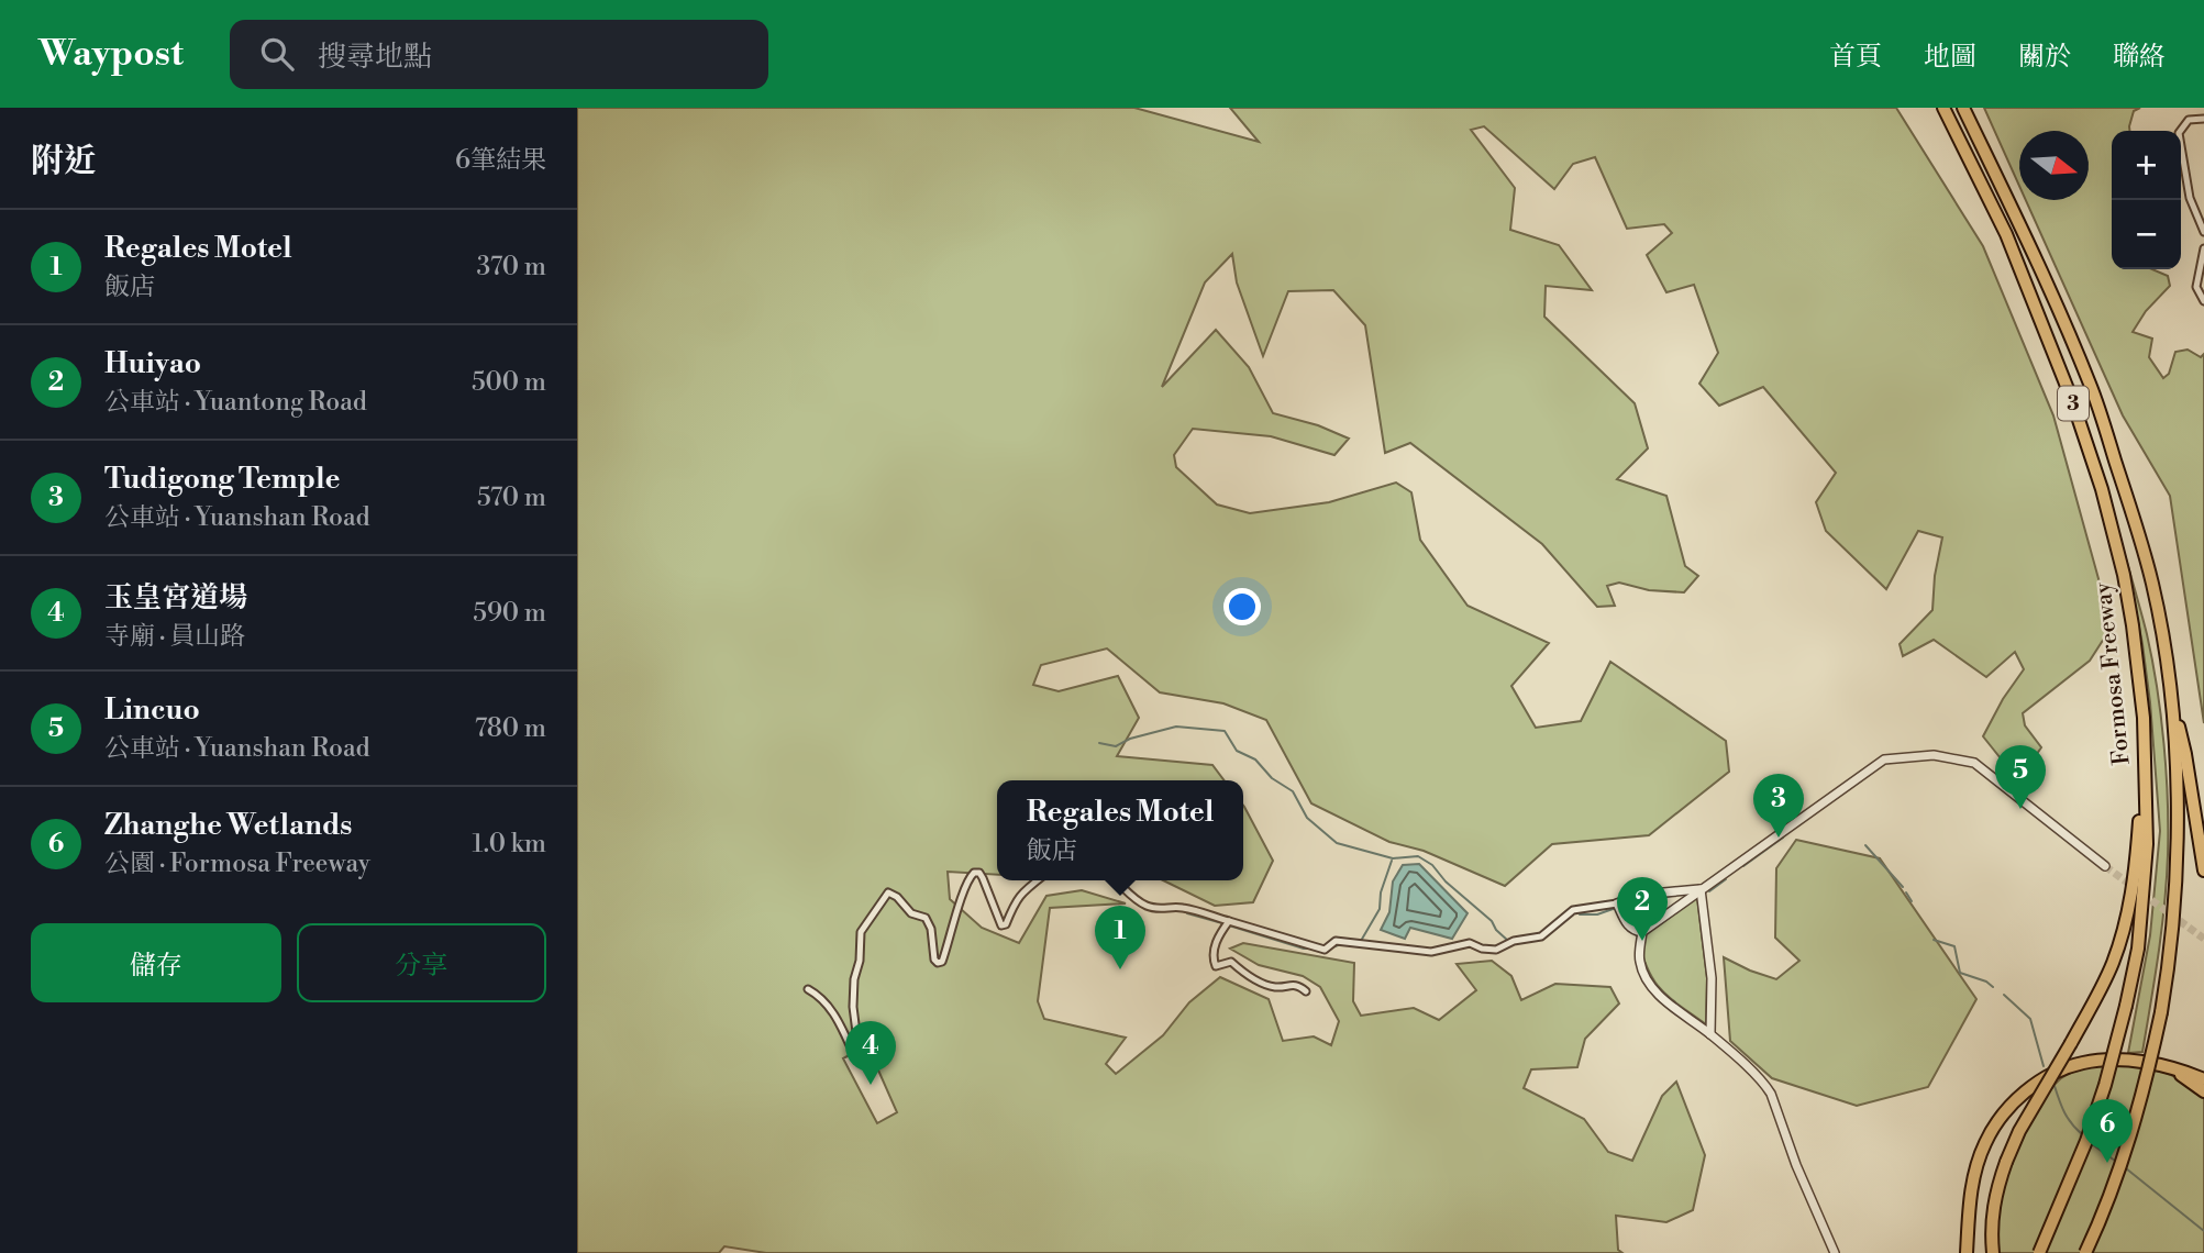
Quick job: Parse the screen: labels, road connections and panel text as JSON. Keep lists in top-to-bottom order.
{
  "streets": {
    "highway": ["3", "Formosa Freeway"]
  },
  "north": "right",
  "page": {
    "header": "Waypost",
    "search": "搜尋地點",
    "nav": [
      "首頁",
      "地圖",
      "關於",
      "聯絡"
    ],
    "heading": ["附近", "6筆結果"],
    "map_buttons": ["+", "−"],
    "list": [
      {
        "mark": "1",
        "name": "Regales Motel",
        "note": "飯店",
        "value": "370 m"
      },
      {
        "mark": "2",
        "name": "Huiyao",
        "note": "公車站 · Yuantong Road",
        "value": "500 m"
      },
      {
        "mark": "3",
        "name": "Tudigong Temple",
        "note": "公車站 · Yuanshan Road",
        "value": "570 m"
      },
      {
        "mark": "4",
        "name": "玉皇宮道場",
        "note": "寺廟 · 員山路",
        "value": "590 m"
      },
      {
        "mark": "5",
        "name": "Lincuo",
        "note": "公車站 · Yuanshan Road",
        "value": "780 m"
      },
      {
        "mark": "6",
        "name": "Zhanghe Wetlands",
        "note": "公園 · Formosa Freeway",
        "value": "1.0 km"
      }
    ],
    "pins": [
      "5",
      "3",
      "2",
      "1",
      "4",
      "6"
    ],
    "popup": ["Regales Motel", "飯店"],
    "buttons": ["儲存", "分享"]
  }
}
